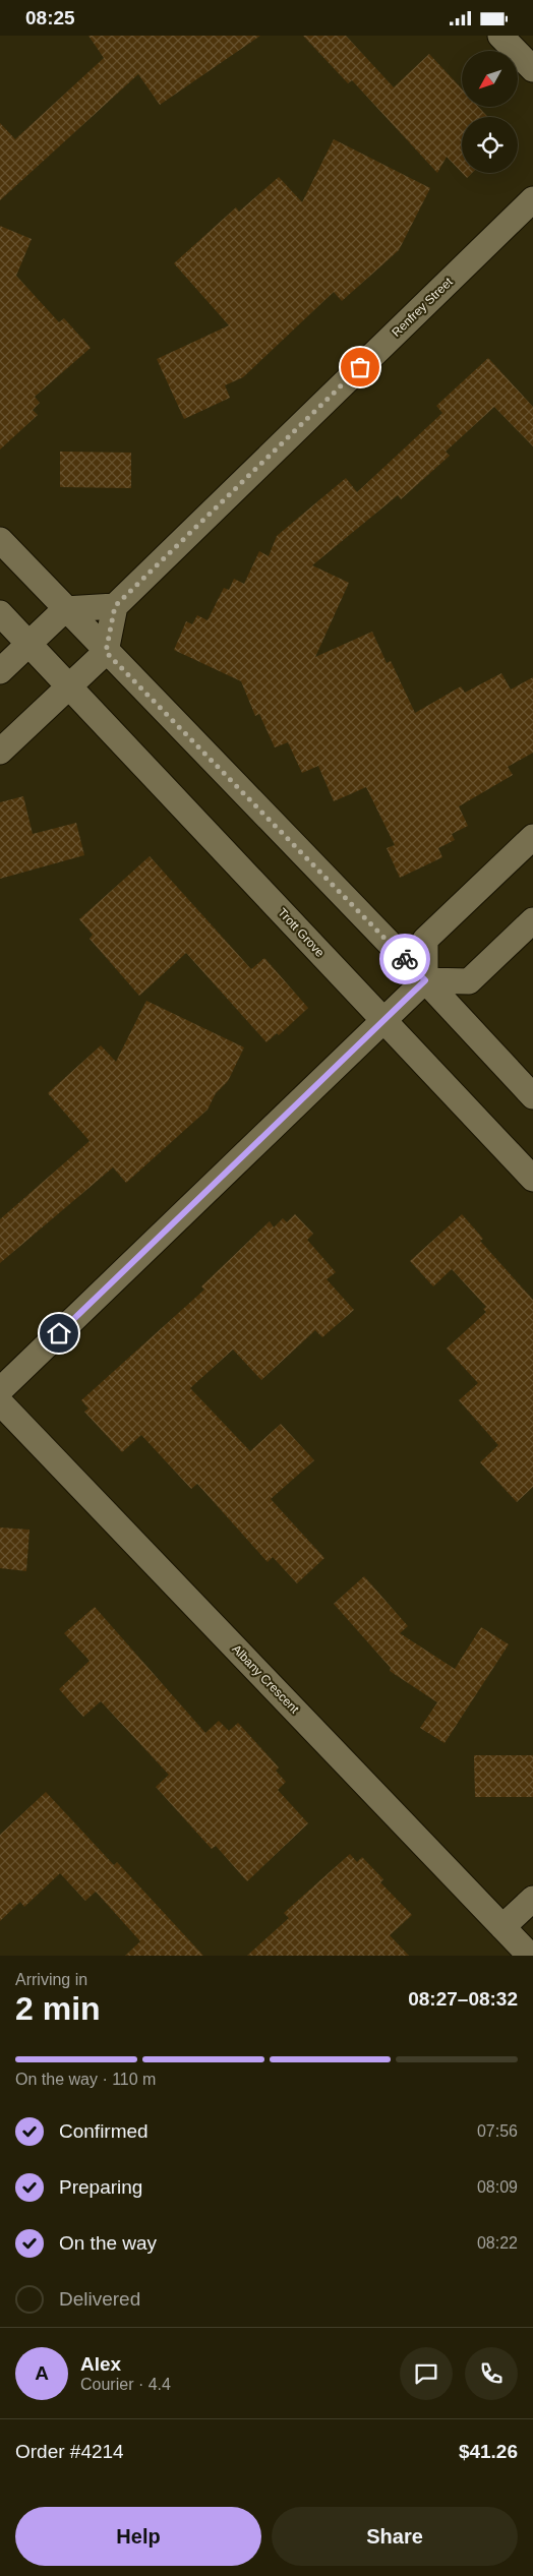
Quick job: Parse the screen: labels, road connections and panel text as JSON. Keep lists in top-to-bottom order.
{
  "streets": {
    "street": ["Renfrey Street", "Trott Grove", "Albany Crescent"]
  },
  "north": "bottom left",
  "page": {
    "status": "08:25",
    "heading": ["2 min", "Arriving in", "08:27–08:32"],
    "panel": [
      "Alex",
      "Courier · 4.4",
      "Order #4214",
      "$41.26"
    ],
    "bar": "On the way · 110 m",
    "list": [
      ["Confirmed", "07:56"],
      ["Preparing", "08:09"],
      ["On the way", "08:22"],
      "Delivered"
    ],
    "round": "A",
    "buttons": ["Help", "Share"]
  }
}
